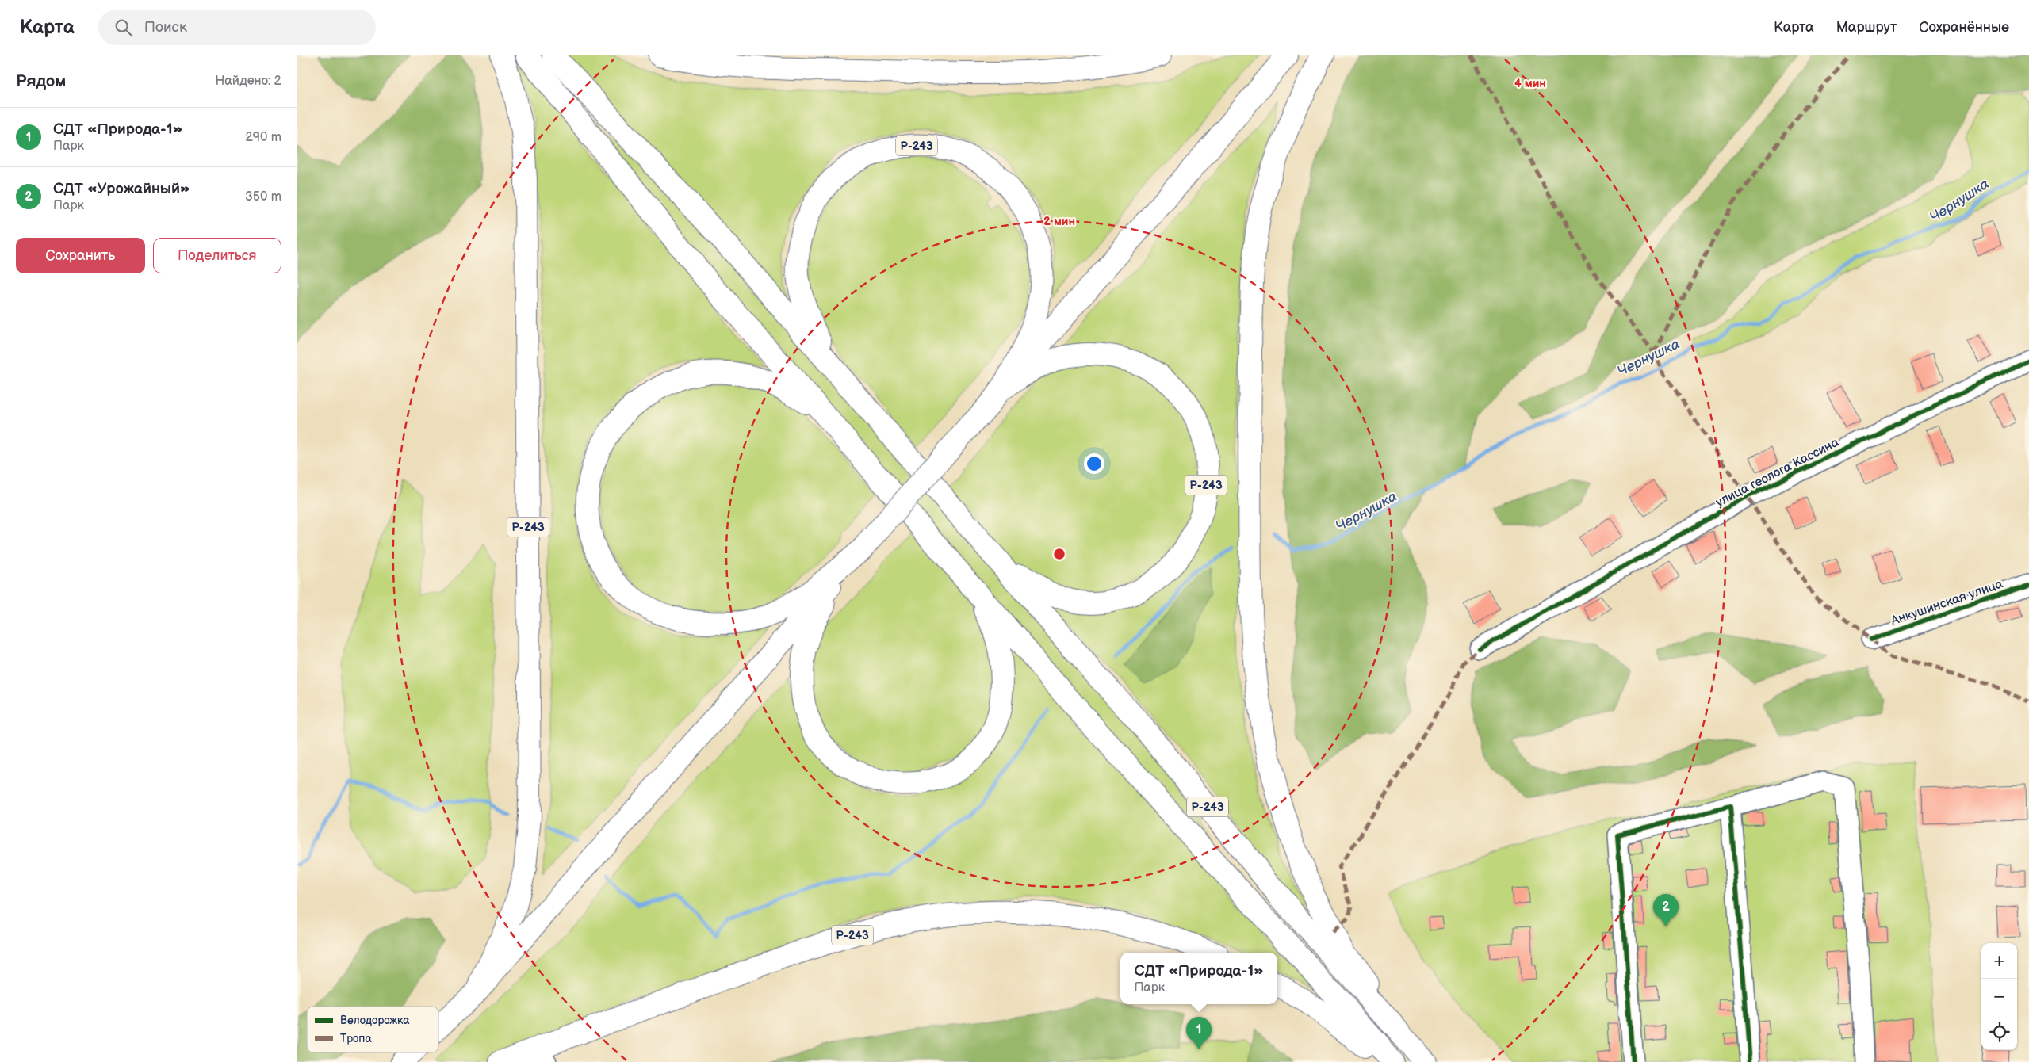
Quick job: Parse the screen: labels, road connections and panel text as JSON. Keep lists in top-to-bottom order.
{
  "streets": {
    "main road": ["Р-243"],
    "street": ["улица геолога Кассина", "Анкушинская улица"]
  },
  "water": ["Чернушка"],
  "legend": ["Велодорожка", "Тропа"],
  "page": {
    "header": "Карта",
    "search": "Поиск",
    "nav": ["Карта", "Маршрут", "Сохранённые"],
    "heading": ["Рядом", "Найдено: 2"],
    "list": [
      {
        "mark": "1",
        "name": "СДТ «Природа-1»",
        "note": "Парк",
        "value": "290 m"
      },
      {
        "mark": "2",
        "name": "СДТ «Урожайный»",
        "note": "Парк",
        "value": "350 m"
      }
    ],
    "buttons": ["Сохранить", "Поделиться"],
    "pins": ["2", "1"],
    "map_buttons": ["+", "−"],
    "popup": ["СДТ «Природа-1»", "Парк"]
  },
  "rings": ["4 мин", "2 мин"]
}
